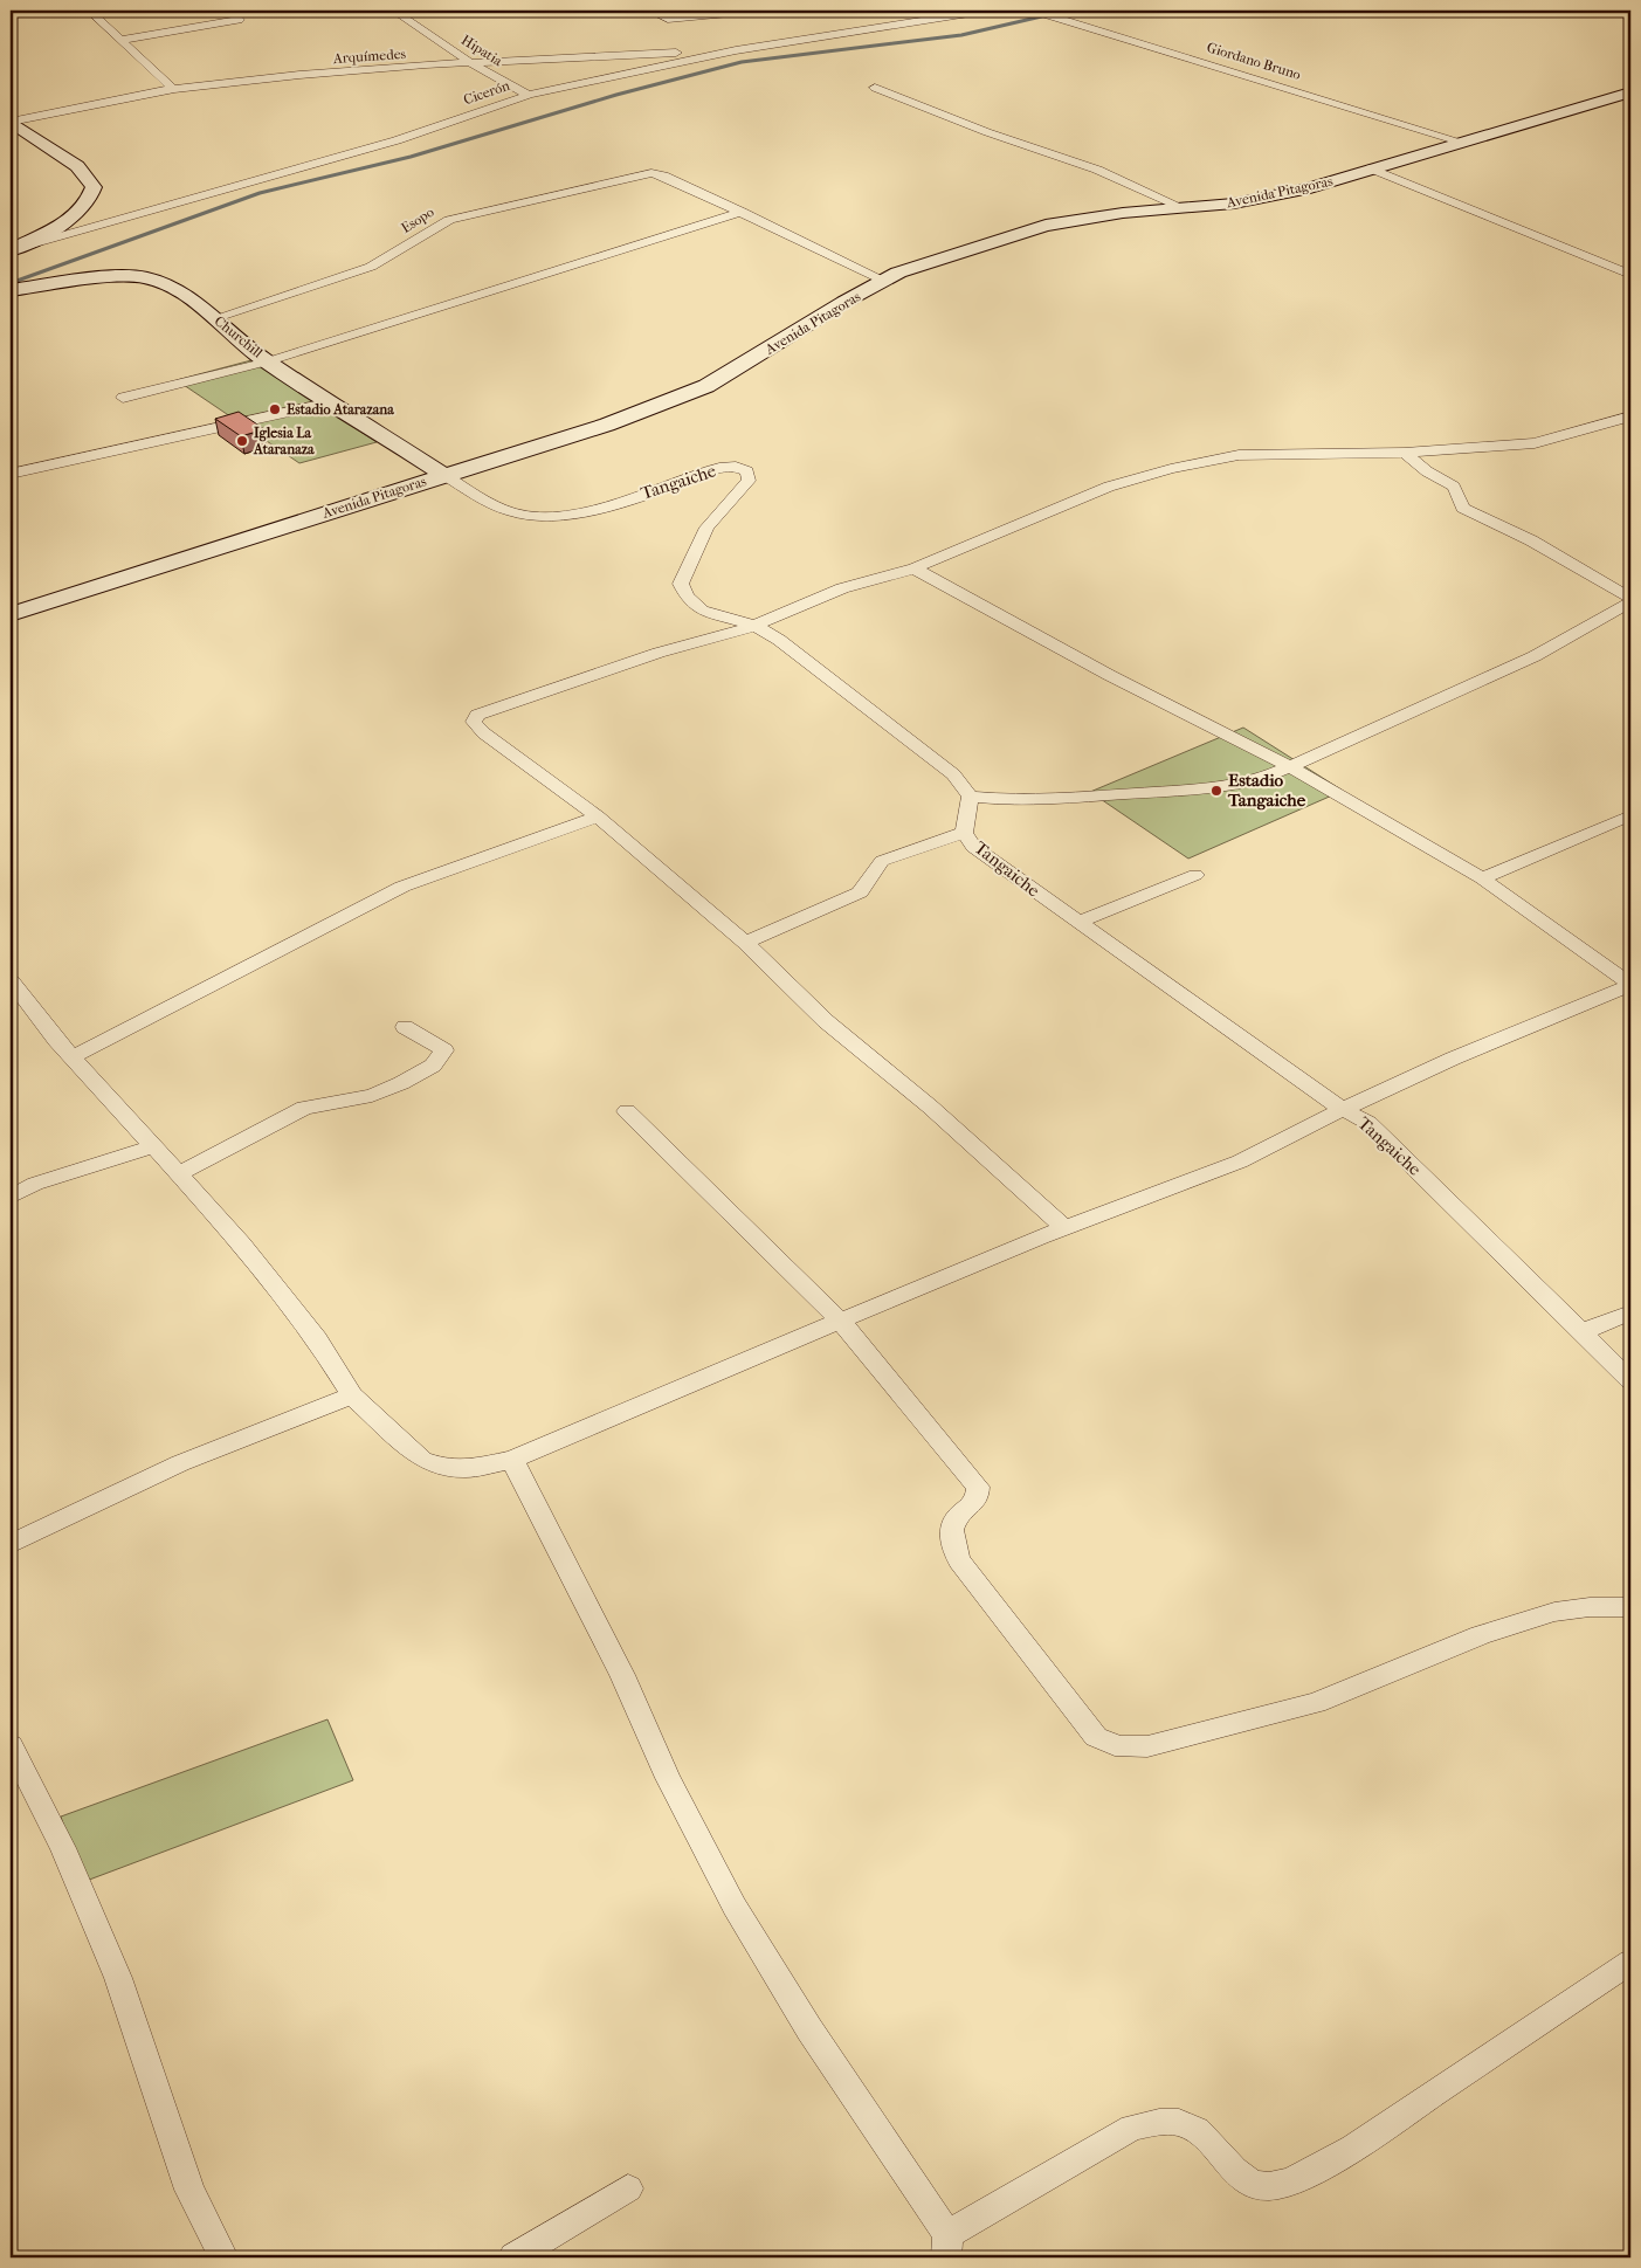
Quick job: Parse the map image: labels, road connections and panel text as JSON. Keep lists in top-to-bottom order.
{
  "streets": {
    "main road": ["Avenida Pitagoras", "Churchill"],
    "street": [
      "Hipatia",
      "Arquímedes",
      "Giordano Bruno",
      "Cicerón",
      "Esopo",
      "Tangaiche"
    ]
  },
  "crossings": [
    ["Hipatia", "Arquímedes"],
    ["Hipatia", "Cicerón"],
    ["Arquímedes", "Cicerón"],
    ["Giordano Bruno", "Avenida Pitagoras"],
    ["Avenida Pitagoras", "Churchill"],
    ["Avenida Pitagoras", "Tangaiche"],
    ["Esopo", "Churchill"],
    ["Churchill", "Tangaiche"]
  ],
  "places": ["Estadio Atarazana", "Iglesia La Ataranaza", "Estadio Tangaiche"]
}
